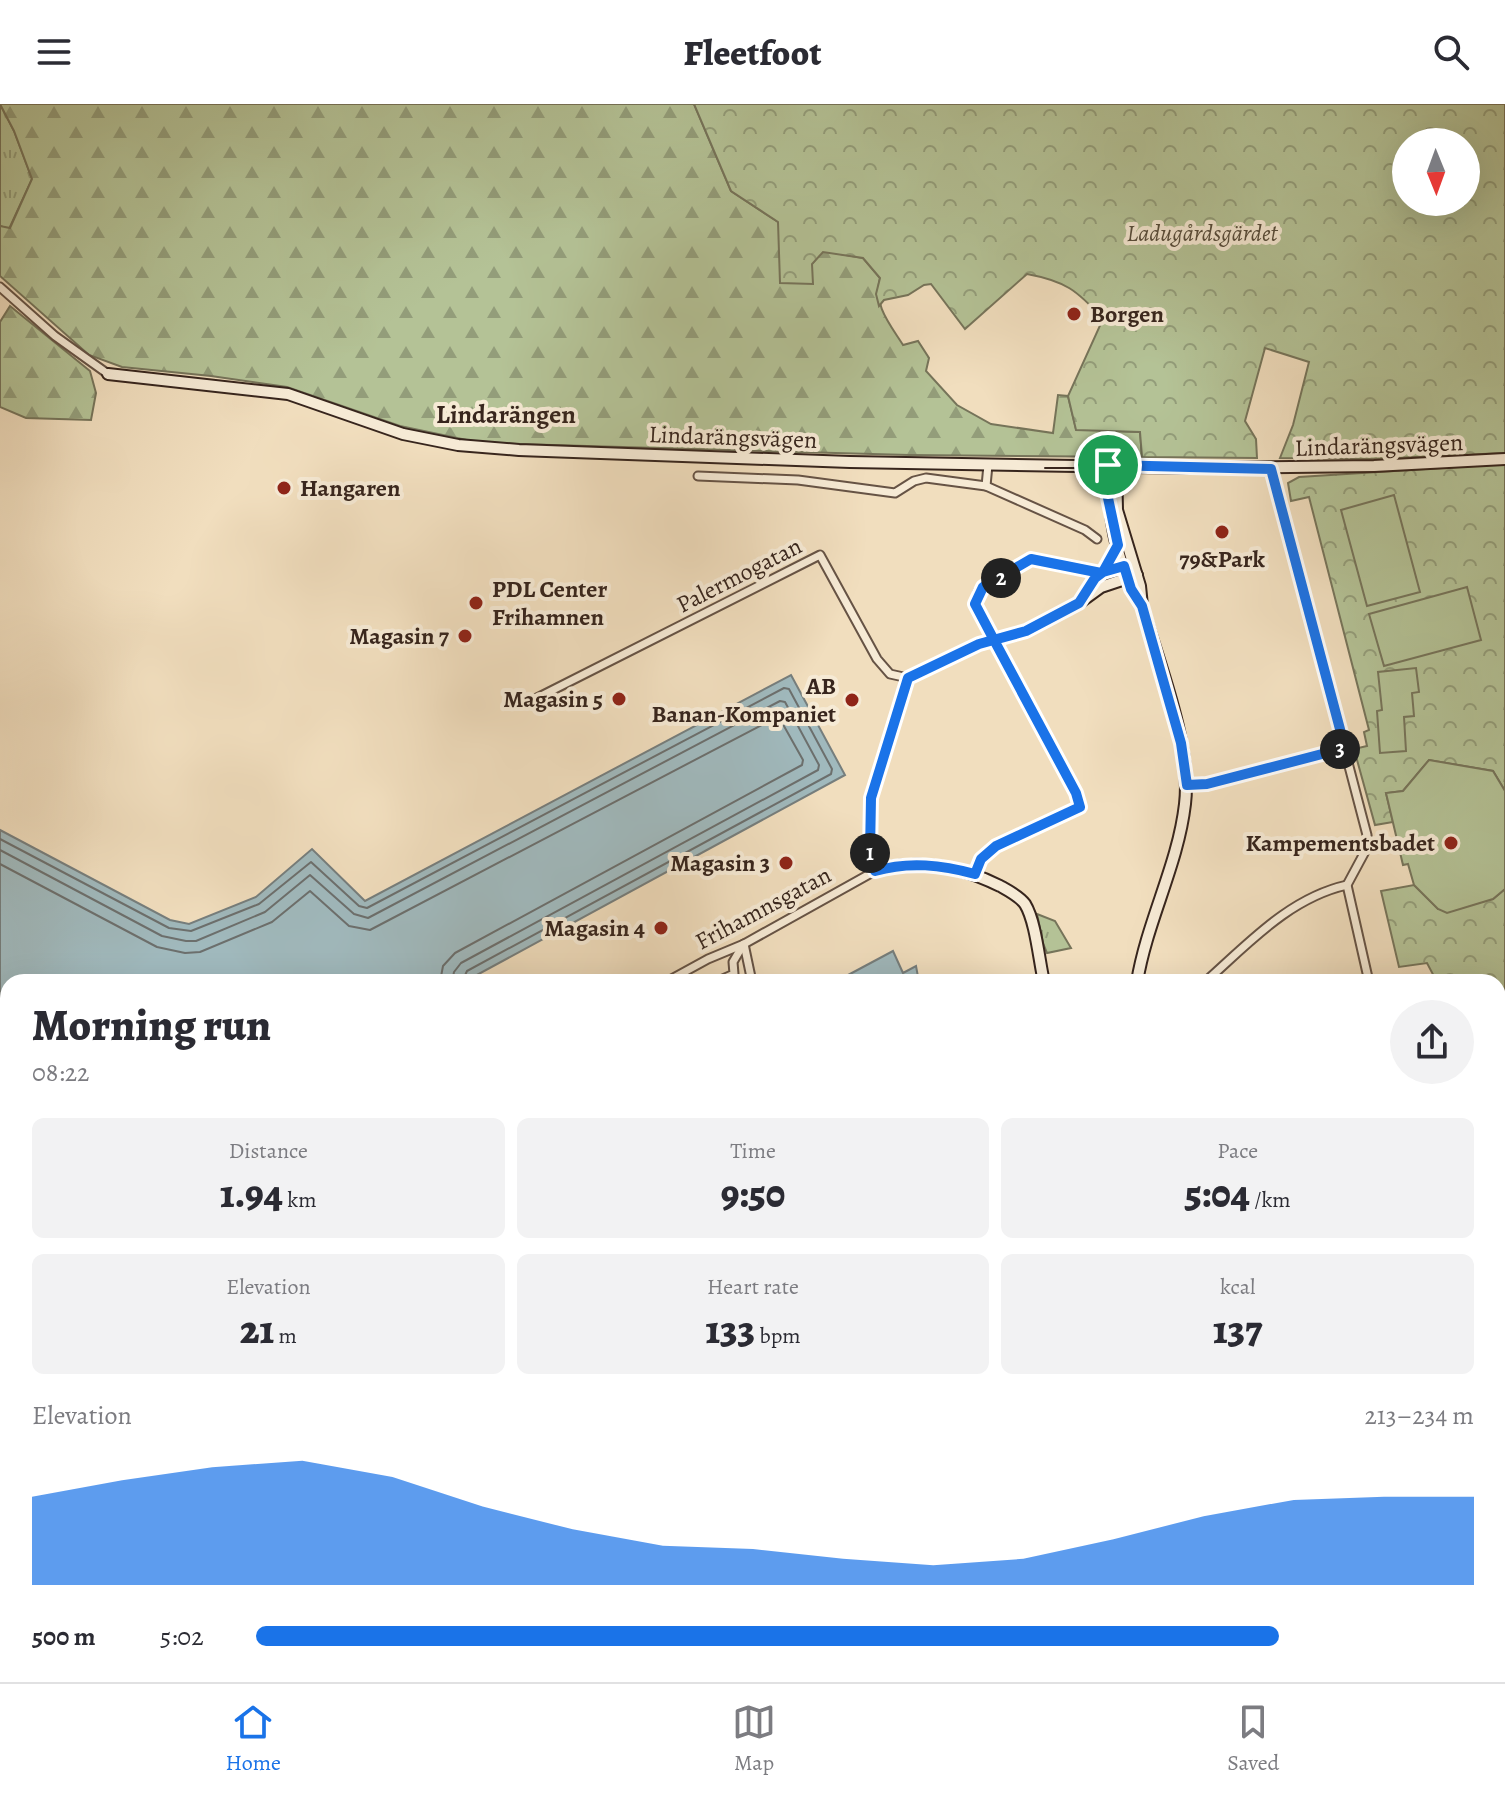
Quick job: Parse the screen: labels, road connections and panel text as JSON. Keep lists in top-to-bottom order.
{
  "streets": {
    "street": ["Lindarängsvägen", "Palermogatan", "Frihamnsgatan"]
  },
  "districts": ["Lindarängen"],
  "parks": ["Ladugårdsgärdet"],
  "places": [
    "Borgen",
    "Hangaren",
    "79&Park",
    "PDL Center Frihamnen",
    "Magasin 7",
    "Magasin 5",
    "AB Banan-Kompaniet",
    "Kampementsbadet",
    "Magasin 3",
    "Magasin 4"
  ],
  "north": "bottom",
  "page": {
    "header": "Fleetfoot",
    "pins": ["2", "3", "1"],
    "heading": ["Morning run", "08:22"],
    "stats": [
      ["Distance", "1.94 km"],
      ["Time", "9:50"],
      ["Pace", "5:04 /km"],
      ["Elevation", "21 m"],
      ["Heart rate", "133 bpm"],
      ["kcal", "137"]
    ],
    "chart": ["Elevation", "213–234 m"],
    "list": [
      {
        "name": "500 m",
        "note": "5:02"
      }
    ],
    "tabs": ["Home", "Map", "Saved"]
  }
}
